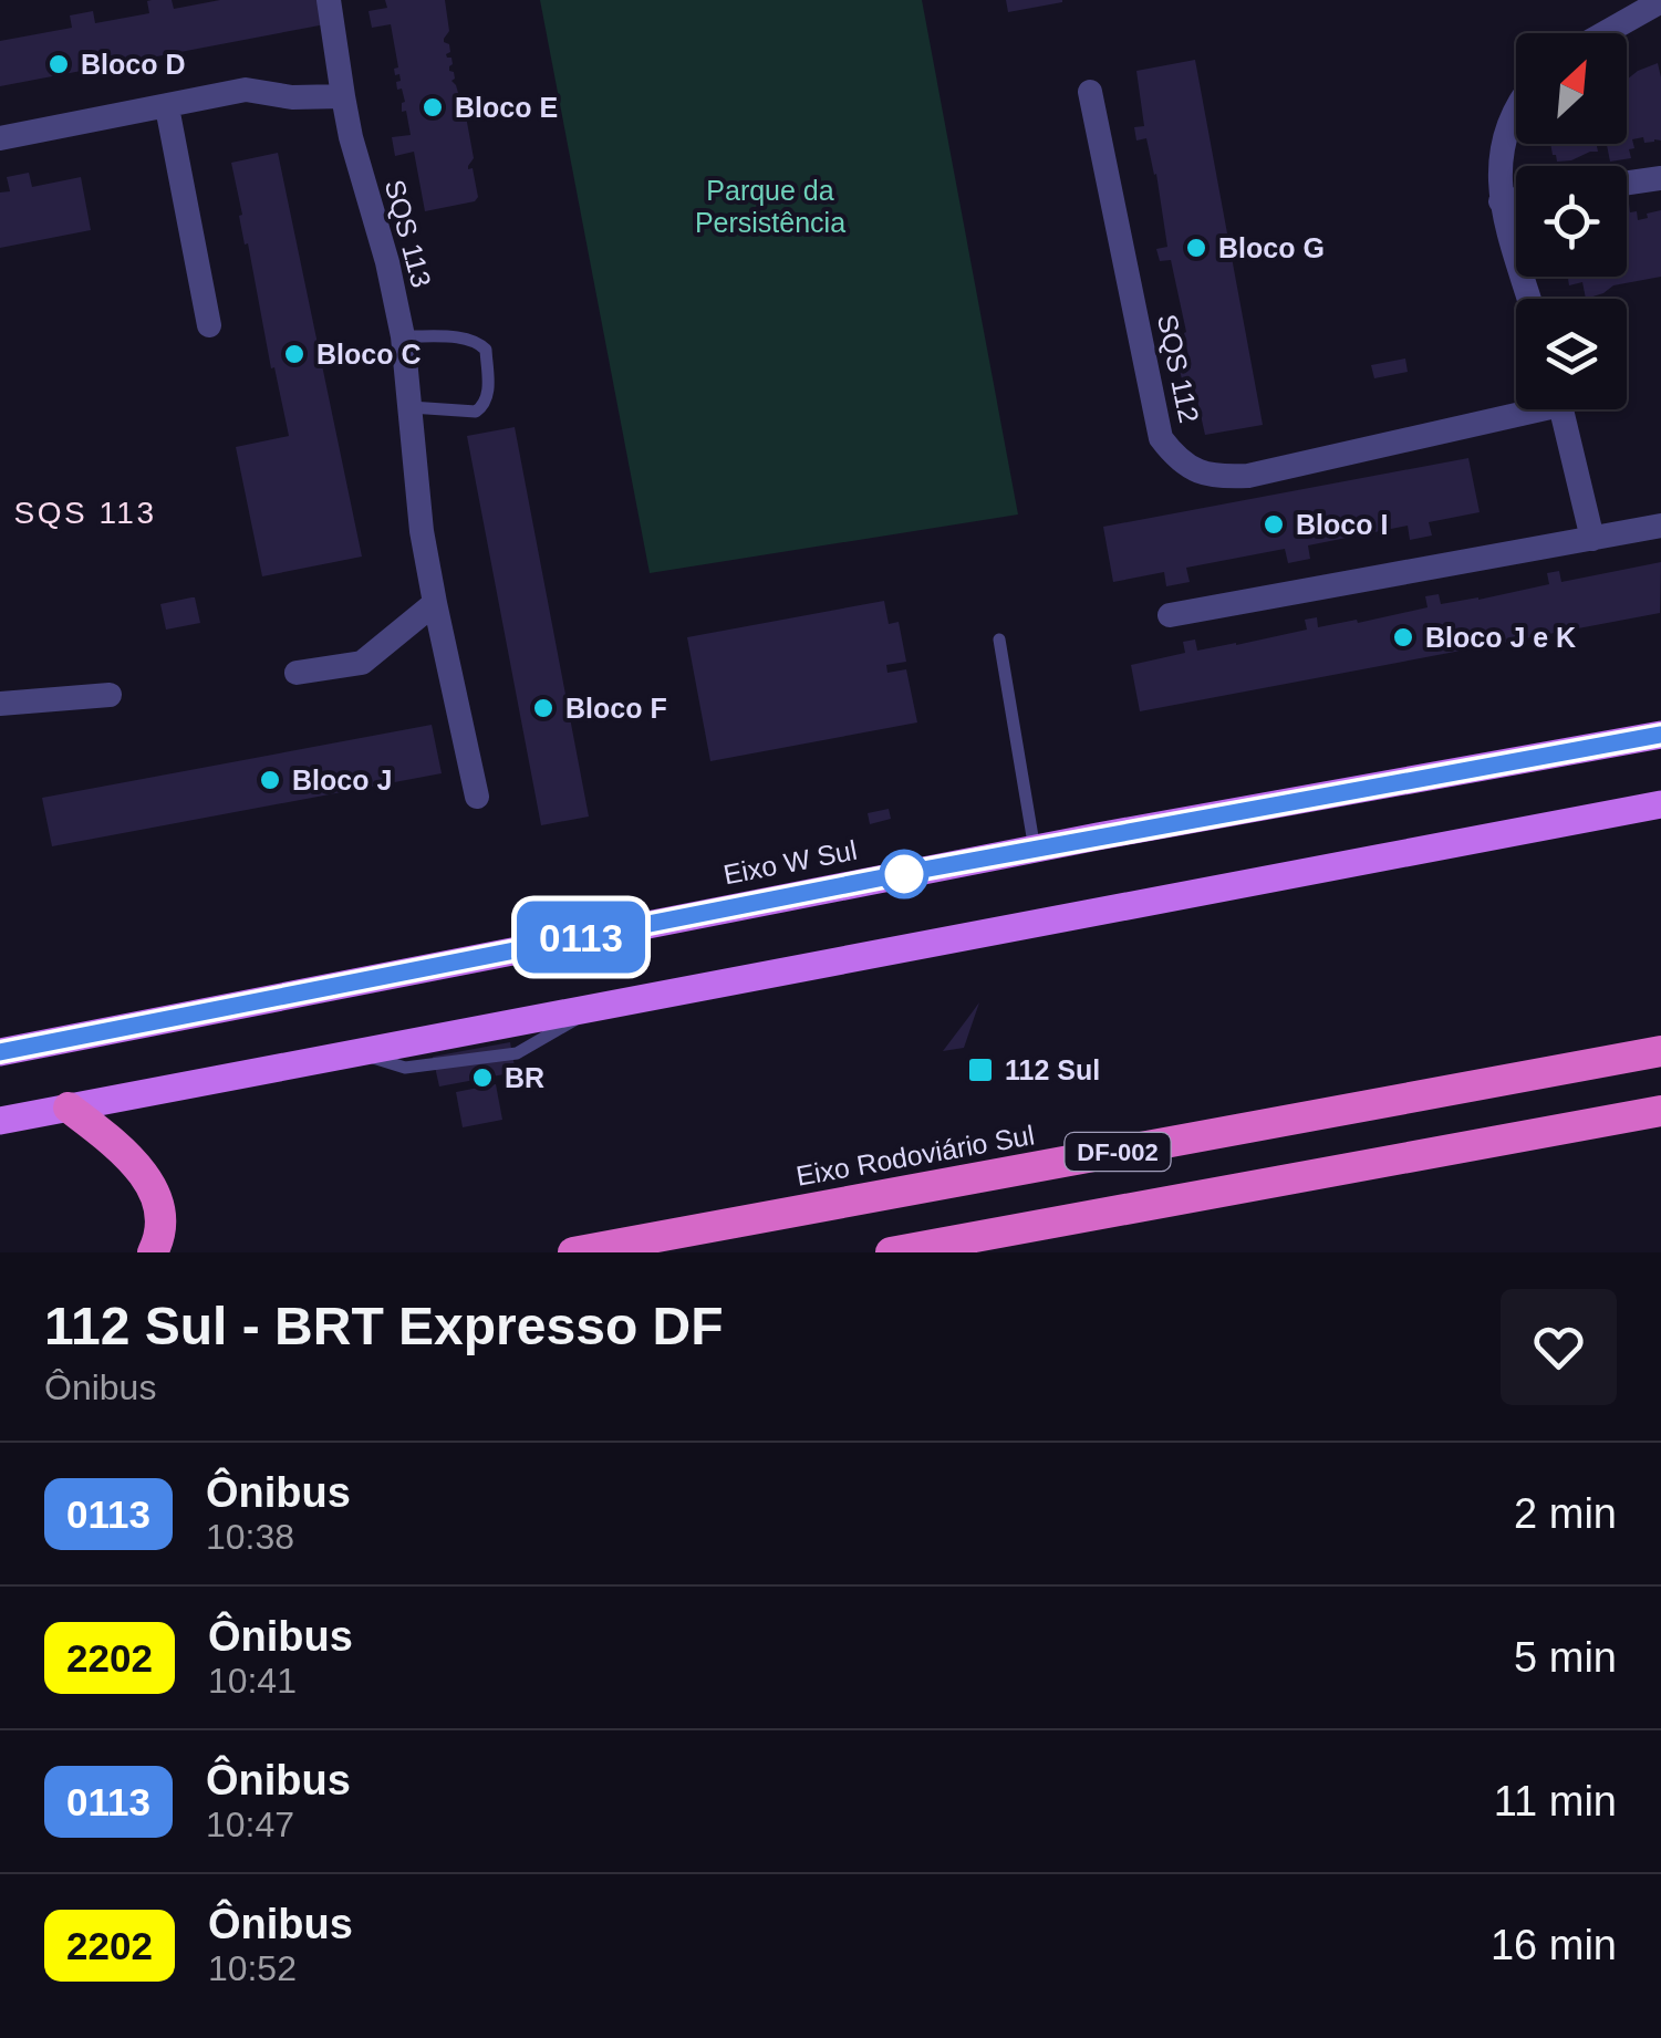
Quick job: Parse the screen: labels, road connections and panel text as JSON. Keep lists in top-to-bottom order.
{
  "streets": {
    "highway": ["DF-002", "Eixo Rodoviário Sul"],
    "main road": ["Eixo W Sul"],
    "street": ["SQS 113", "SQS 112"]
  },
  "districts": ["SQS 113"],
  "parks": ["Parque da Persistência"],
  "places": {
    "other": [
      "Bloco D",
      "Bloco E",
      "Bloco G",
      "Bloco C",
      "Bloco I",
      "Bloco J e K",
      "Bloco F",
      "Bloco J",
      "BR"
    ],
    "transit": ["112 Sul"]
  },
  "lines": ["bus line 0113"],
  "north": "top right",
  "page": {
    "on_map": "0113",
    "heading": ["112 Sul - BRT Expresso DF", "Ônibus"],
    "list": [
      {
        "mark": "0113",
        "name": "Ônibus",
        "note": "10:38",
        "value": "2 min"
      },
      {
        "mark": "2202",
        "name": "Ônibus",
        "note": "10:41",
        "value": "5 min"
      },
      {
        "mark": "0113",
        "name": "Ônibus",
        "note": "10:47",
        "value": "11 min"
      },
      {
        "mark": "2202",
        "name": "Ônibus",
        "note": "10:52",
        "value": "16 min"
      }
    ]
  }
}
